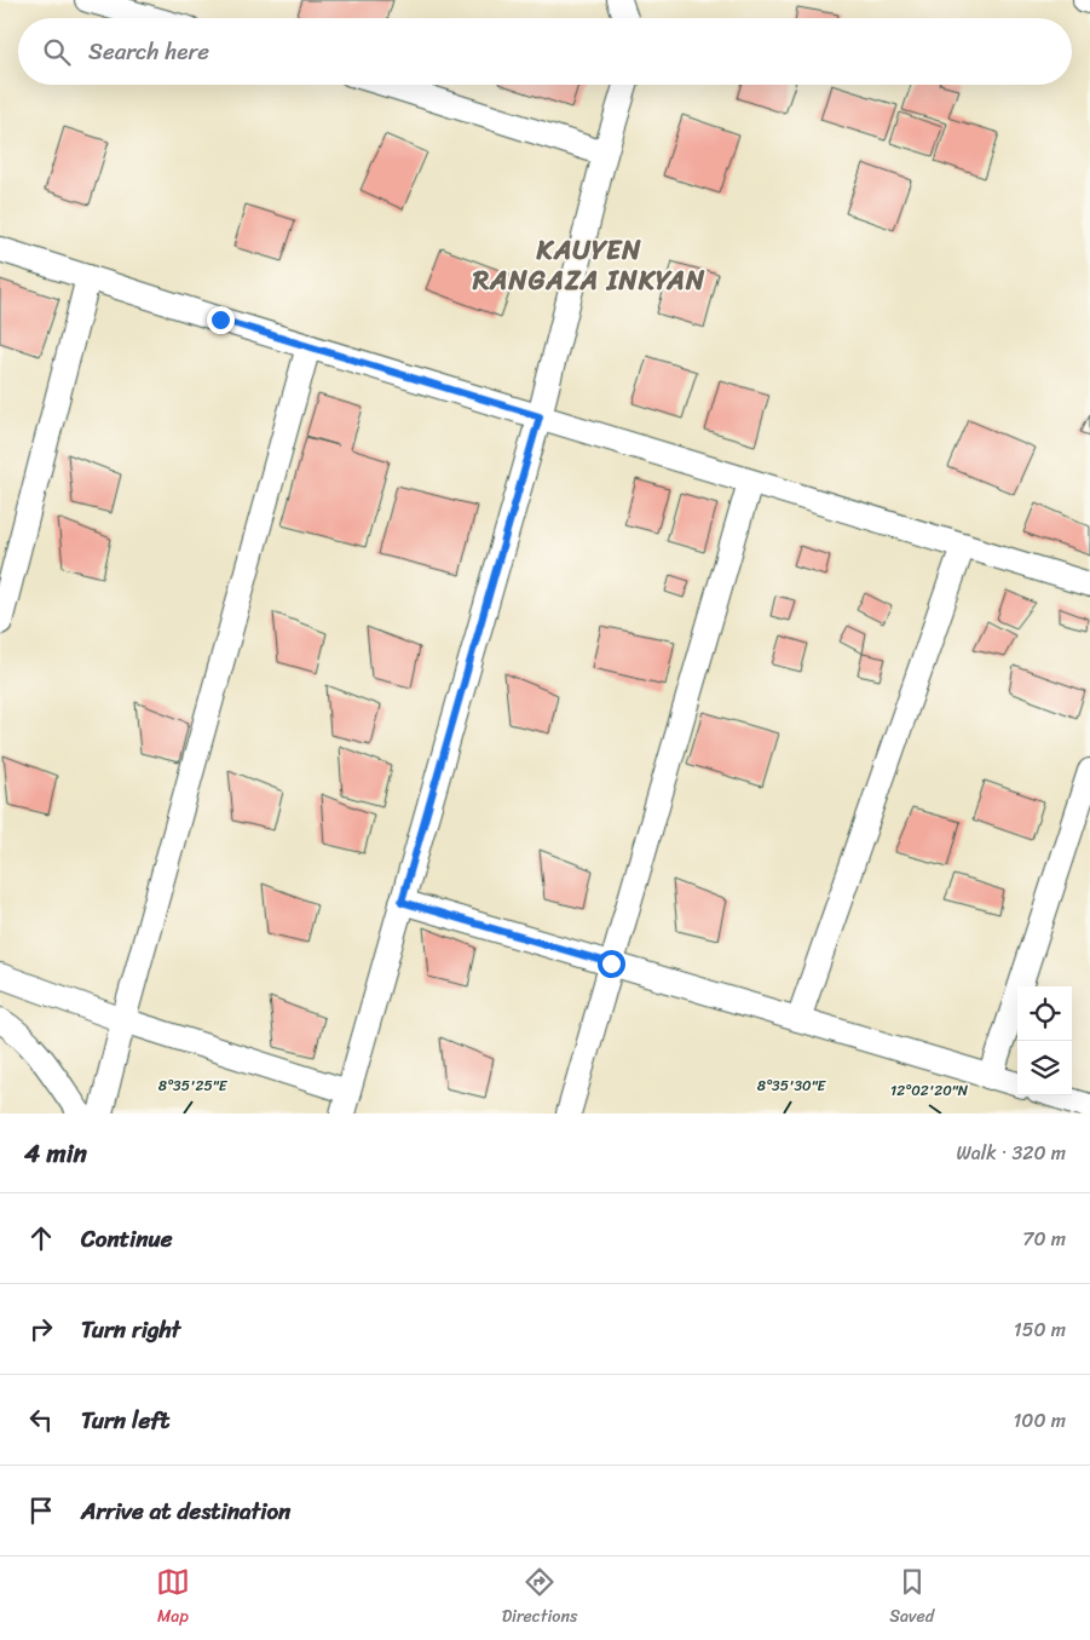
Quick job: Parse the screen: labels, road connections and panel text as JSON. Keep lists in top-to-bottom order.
{
  "districts": ["KAUYEN RANGAZA INKYAN"],
  "page": {
    "search": "Search here",
    "heading": ["4 min", "Walk · 320 m"],
    "list": [
      ["Continue", "70 m"],
      ["Turn right", "150 m"],
      ["Turn left", "100 m"],
      "Arrive at destination"
    ],
    "nav": ["Map", "Directions", "Saved"]
  },
  "coordinates": ["8°35'25\"E", "8°35'30\"E", "12°02'20\"N"]
}
